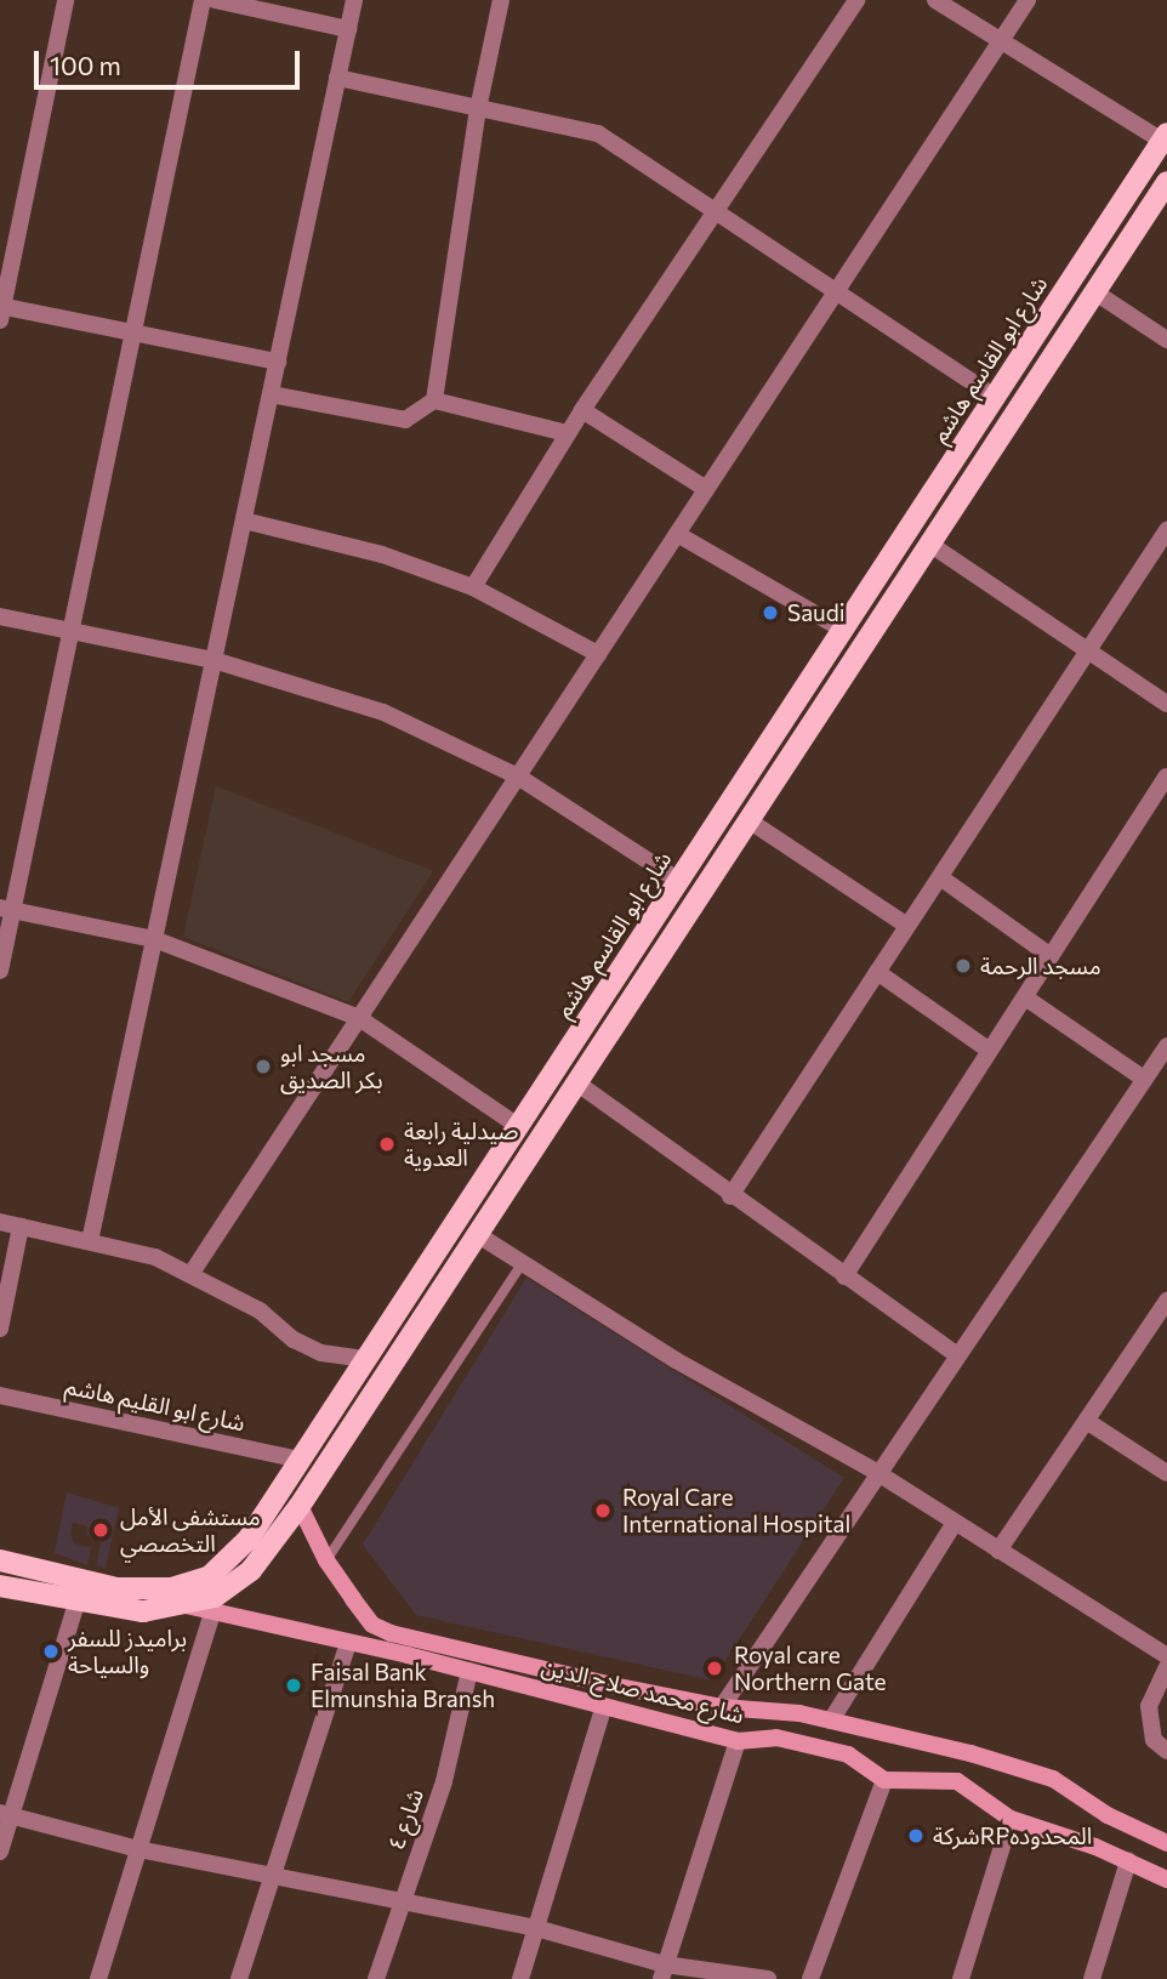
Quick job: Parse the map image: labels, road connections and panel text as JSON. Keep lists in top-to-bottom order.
{
  "streets": {
    "main road": ["شارع ابو القاسم هاشم", "شارع محمد صلاح الدين"],
    "street": ["شارع ابو القليم هاشم", "شارع ٤"]
  },
  "crossings": [
    ["شارع ابو القاسم هاشم", "شارع ابو القليم هاشم"],
    ["شارع محمد صلاح الدين", "شارع ٤"]
  ],
  "places": [
    "Saudi",
    "مسجد الرحمة",
    "مسجد ابو بكر الصديق",
    "صيدلية رابعة العدوية",
    "Royal Care International Hospital",
    "مستشفى الأمل التخصصي",
    "براميدز للسفر والسياحة",
    "Royal care Northern Gate",
    "Faisal Bank Elmunshia Bransh",
    "شركةRPالمحدوده"
  ],
  "scale_bar": "100 m"
}
